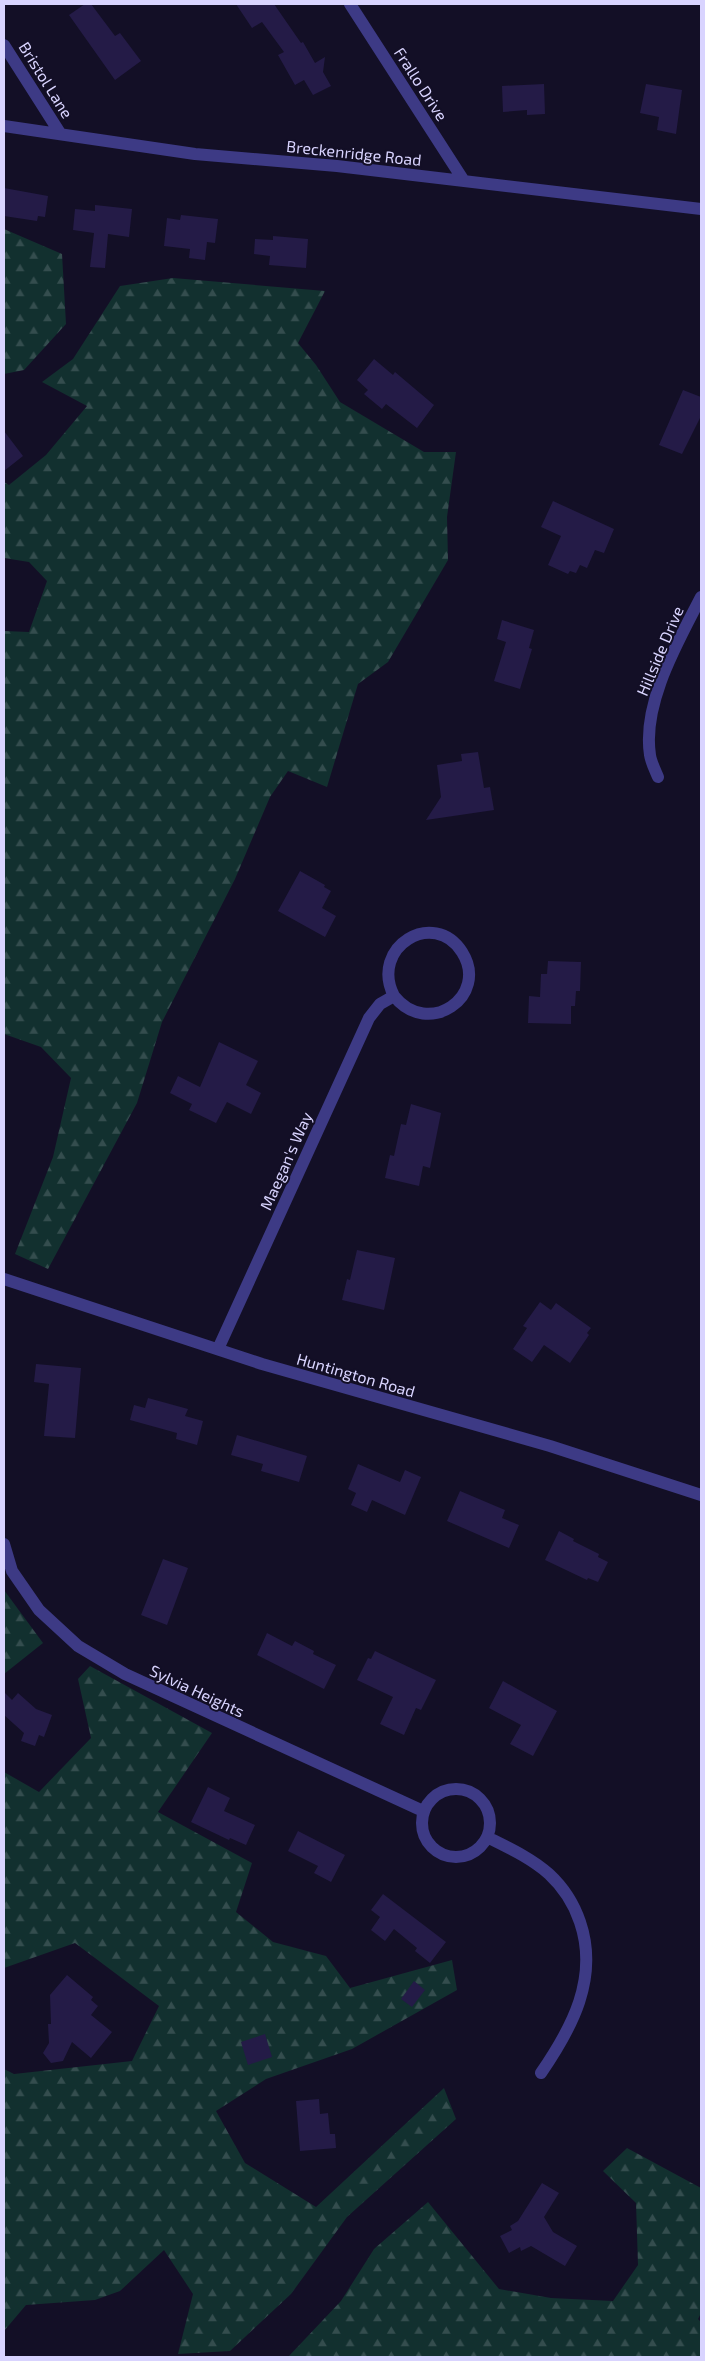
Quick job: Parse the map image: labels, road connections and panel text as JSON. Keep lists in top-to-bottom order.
{
  "streets": {
    "street": [
      "Bristol Lane",
      "Frallo Drive",
      "Breckenridge Road",
      "Hillside Drive",
      "Maegan's Way",
      "Huntington Road",
      "Sylvia Heights"
    ]
  },
  "crossings": [
    ["Bristol Lane", "Breckenridge Road"],
    ["Frallo Drive", "Breckenridge Road"],
    ["Maegan's Way", "Huntington Road"]
  ]
}
